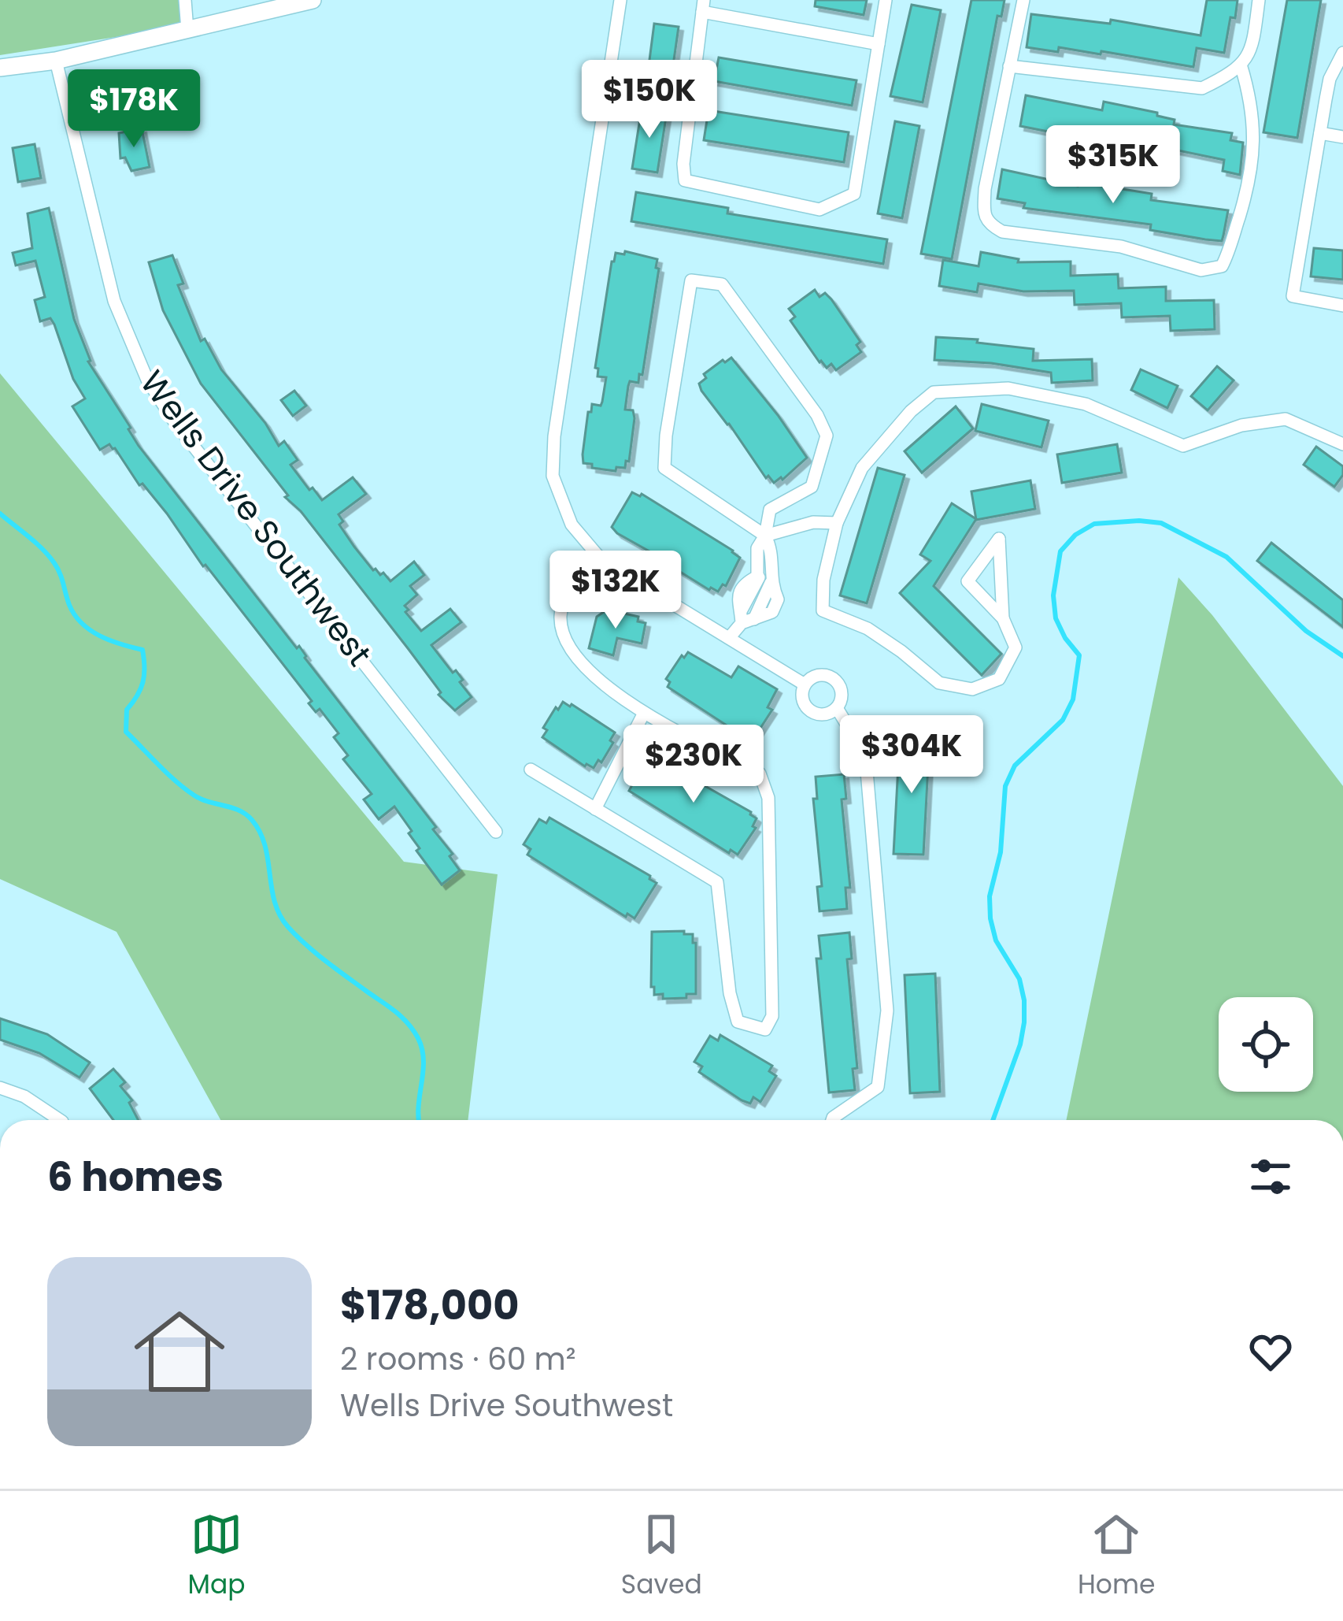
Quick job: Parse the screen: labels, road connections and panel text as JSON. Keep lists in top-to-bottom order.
{
  "streets": {
    "street": ["Wells Drive Southwest"]
  },
  "page": {
    "price": [
      "$150K",
      "$178K",
      "$315K",
      "$132K",
      "$304K",
      "$230K"
    ],
    "heading": "6 homes",
    "list": [
      {
        "name": "$178,000",
        "note": "2 rooms · 60 m² · Wells Drive Southwest"
      }
    ],
    "tabs": ["Map", "Saved", "Home"]
  }
}
